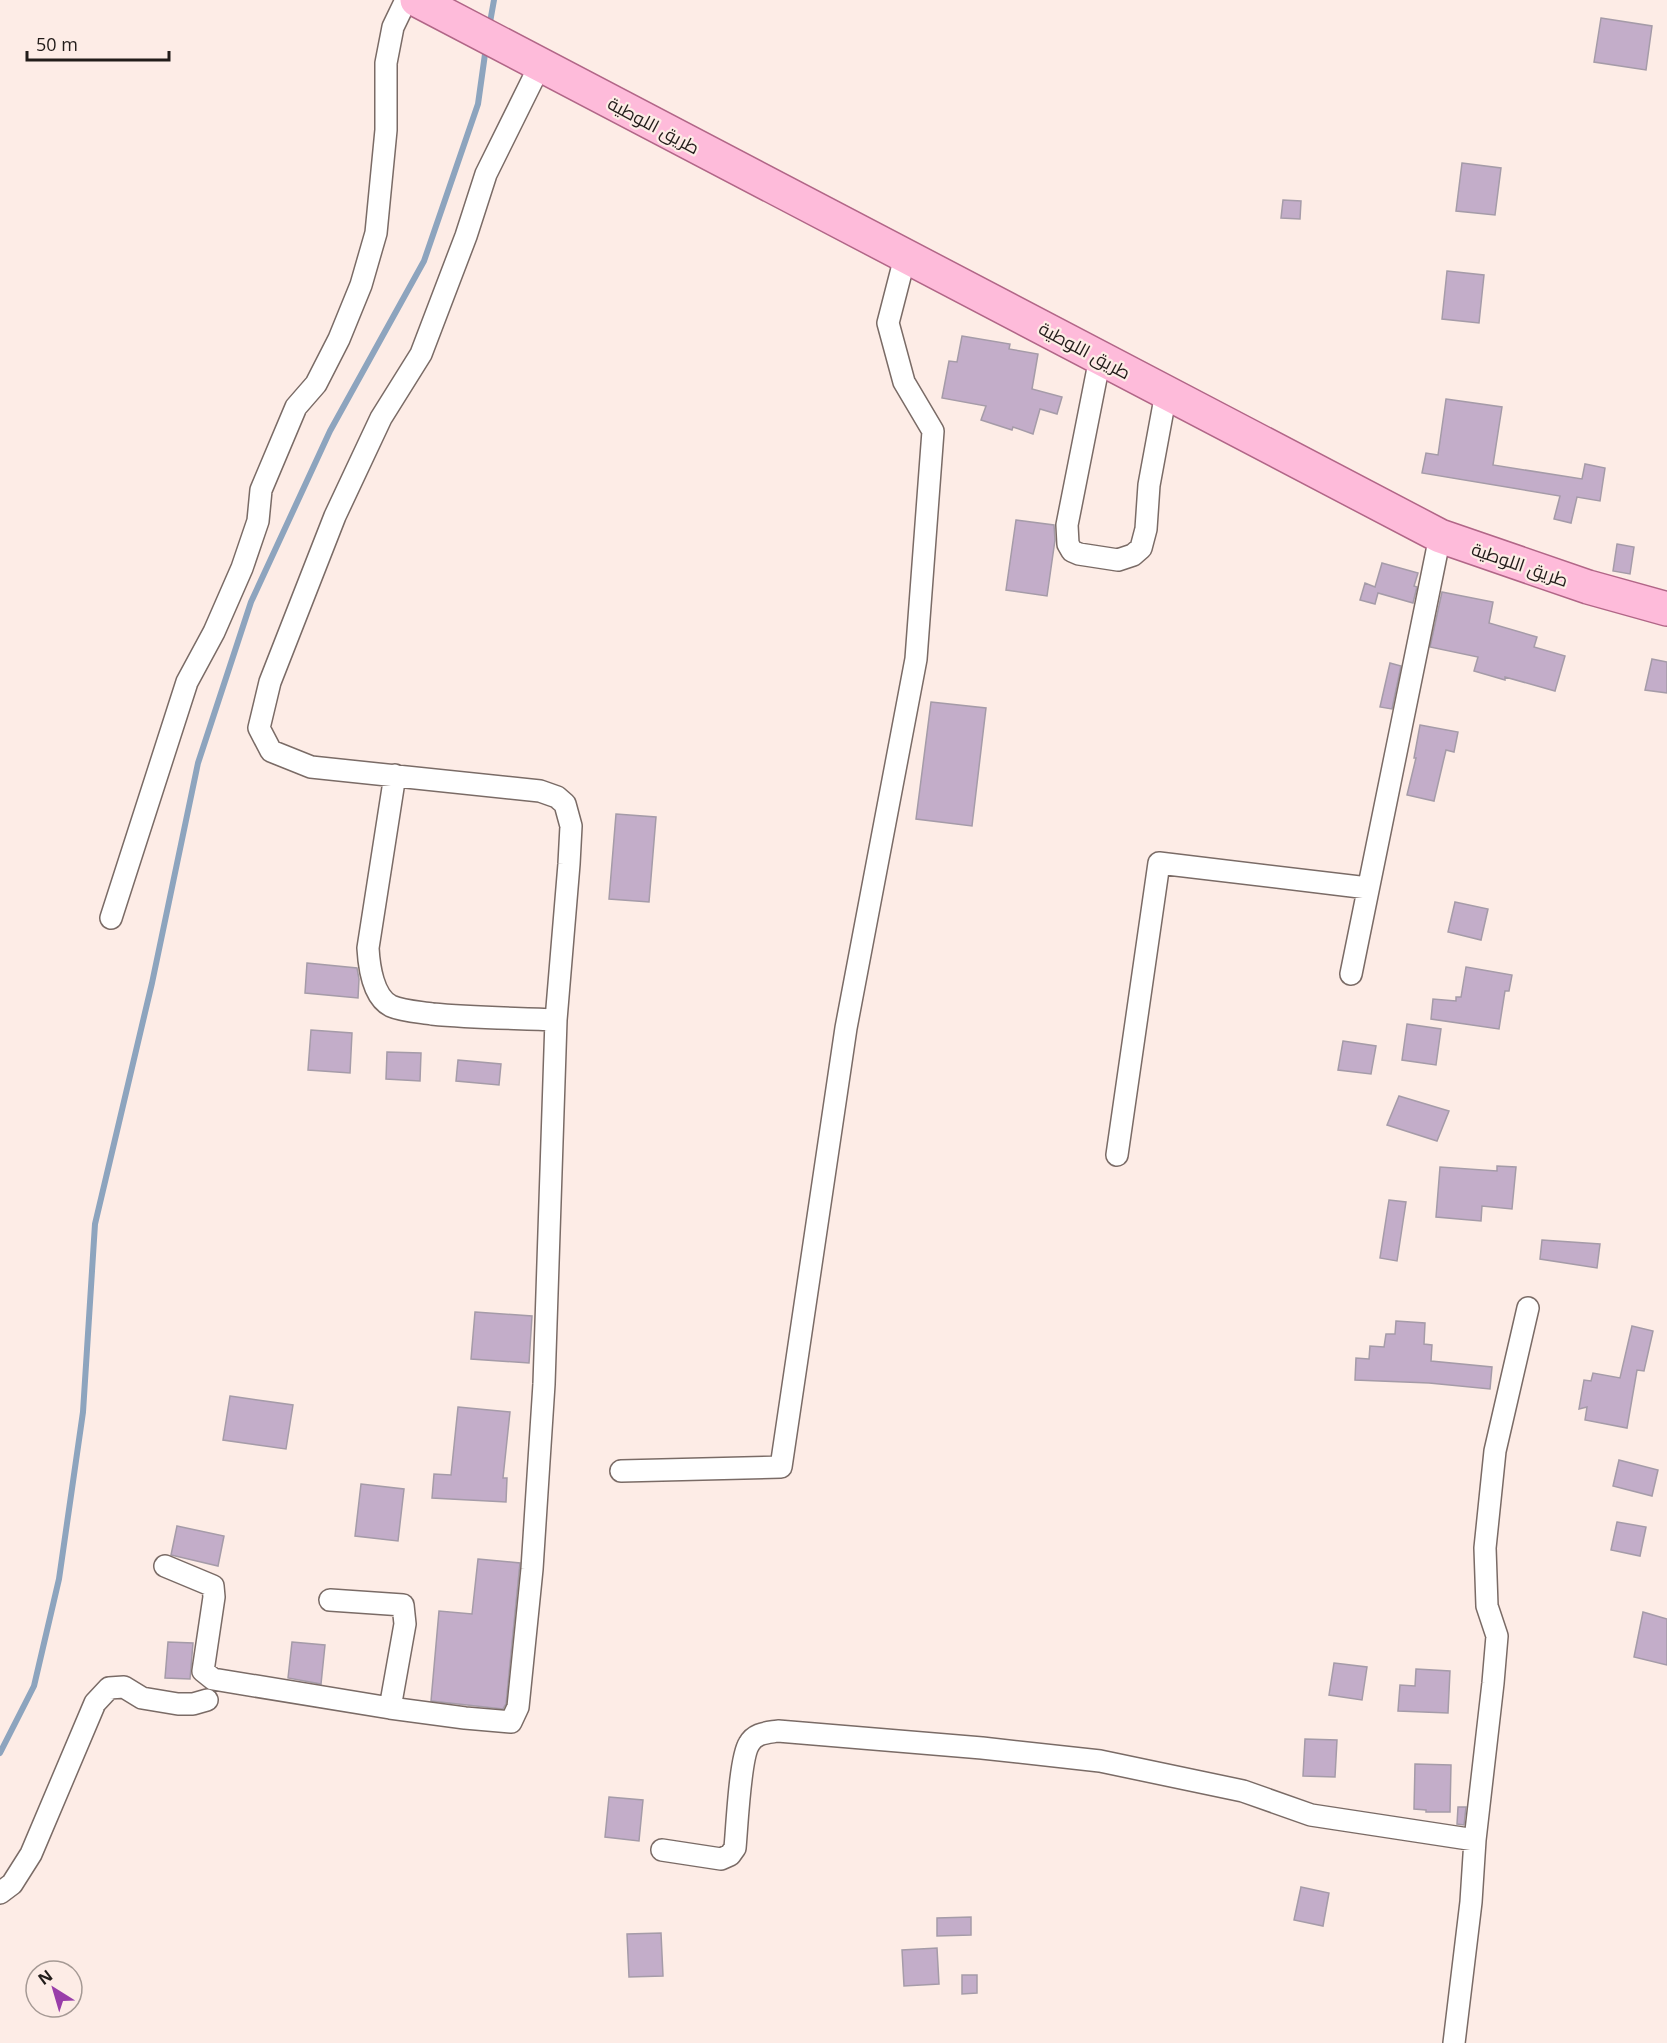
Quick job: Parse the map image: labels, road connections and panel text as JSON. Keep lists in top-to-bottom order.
{
  "streets": {
    "main road": ["طريق اللوطية"]
  },
  "scale_bar": "50 m",
  "north": "top left"
}
